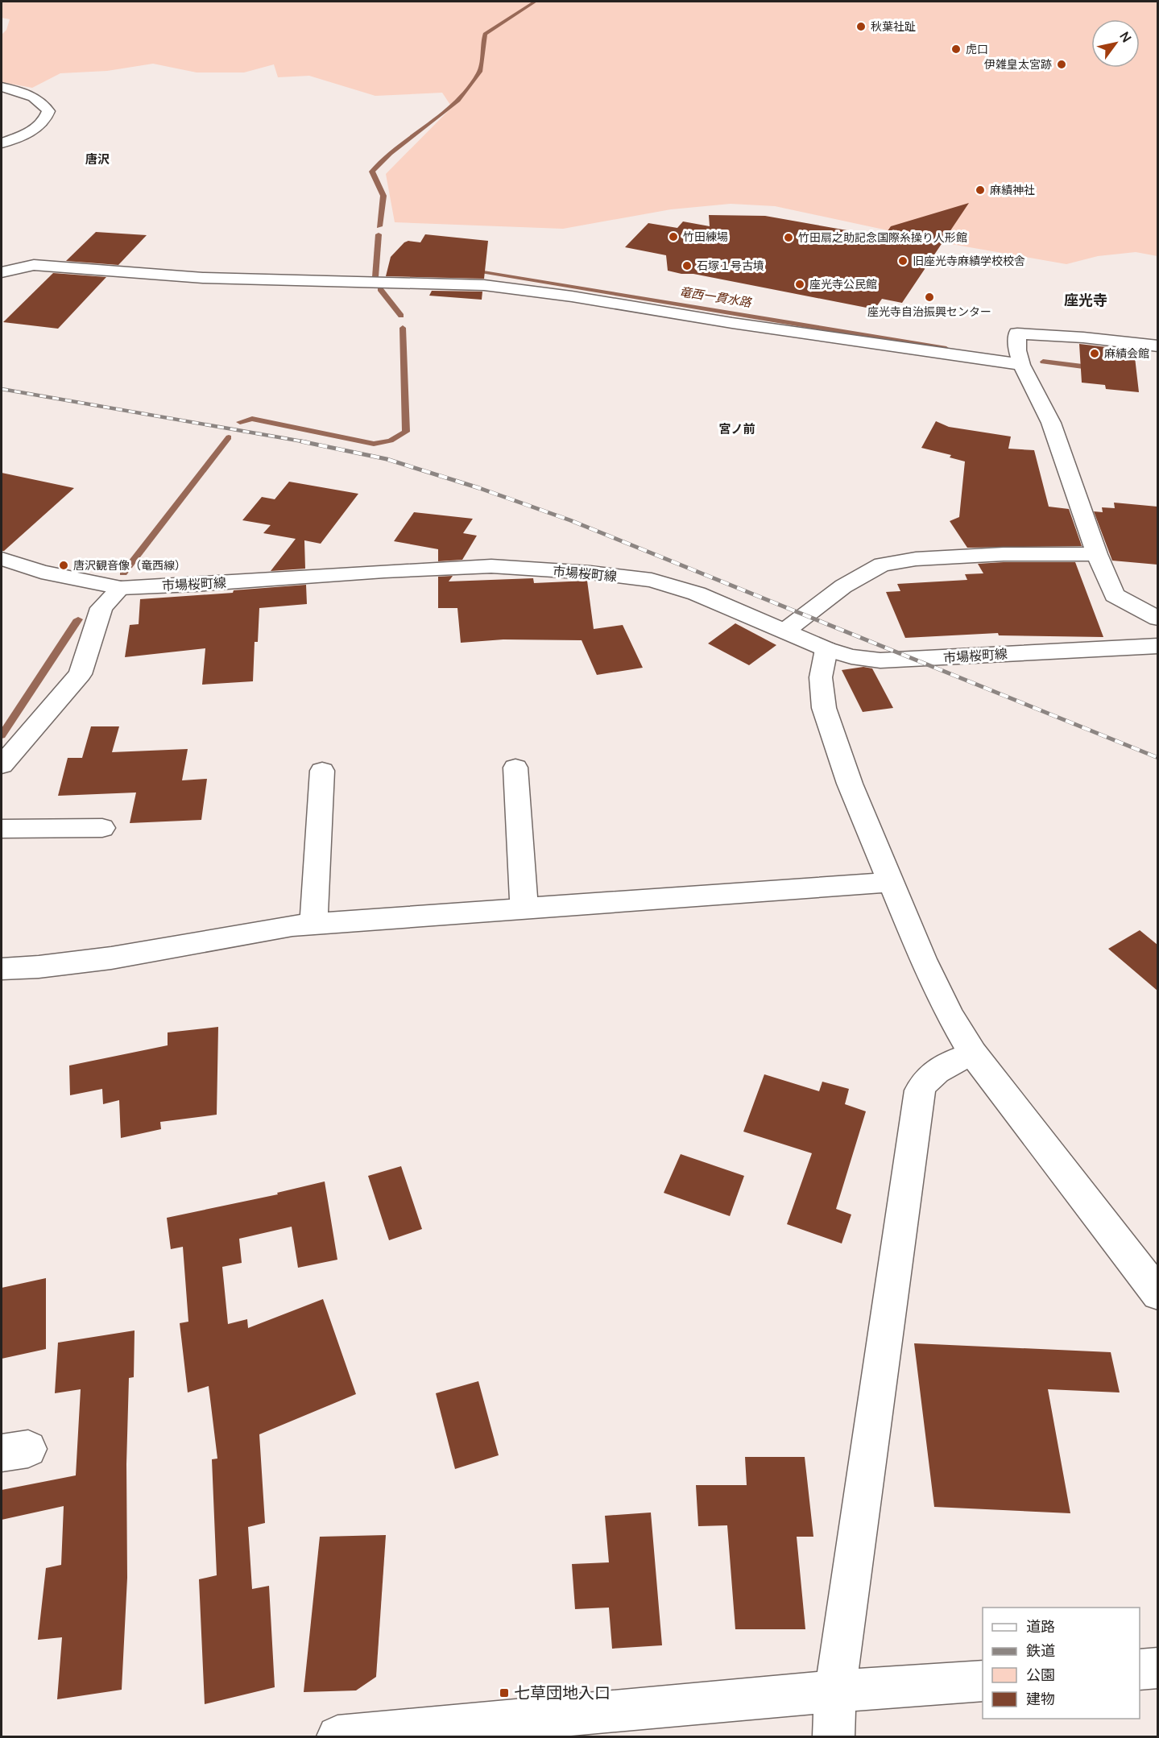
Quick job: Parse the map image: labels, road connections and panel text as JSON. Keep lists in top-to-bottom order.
{
  "streets": {
    "street": ["市場桜町線"]
  },
  "districts": ["唐沢", "座光寺", "宮ノ前"],
  "water": ["竜西一貫水路"],
  "places": {
    "other": [
      "秋葉社趾",
      "虎口",
      "伊雑皇太宮跡",
      "麻績神社",
      "竹田練場",
      "竹田扇之助記念国際糸操り人形館",
      "旧座光寺麻績学校校舎",
      "石塚１号古墳",
      "座光寺公民館",
      "座光寺自治振興センター",
      "麻績会館",
      "唐沢観音像（竜西線）"
    ],
    "transit": ["七草団地入口"]
  },
  "legend": [
    "道路",
    "鉄道",
    "公園",
    "建物"
  ],
  "north": "top right"
}
